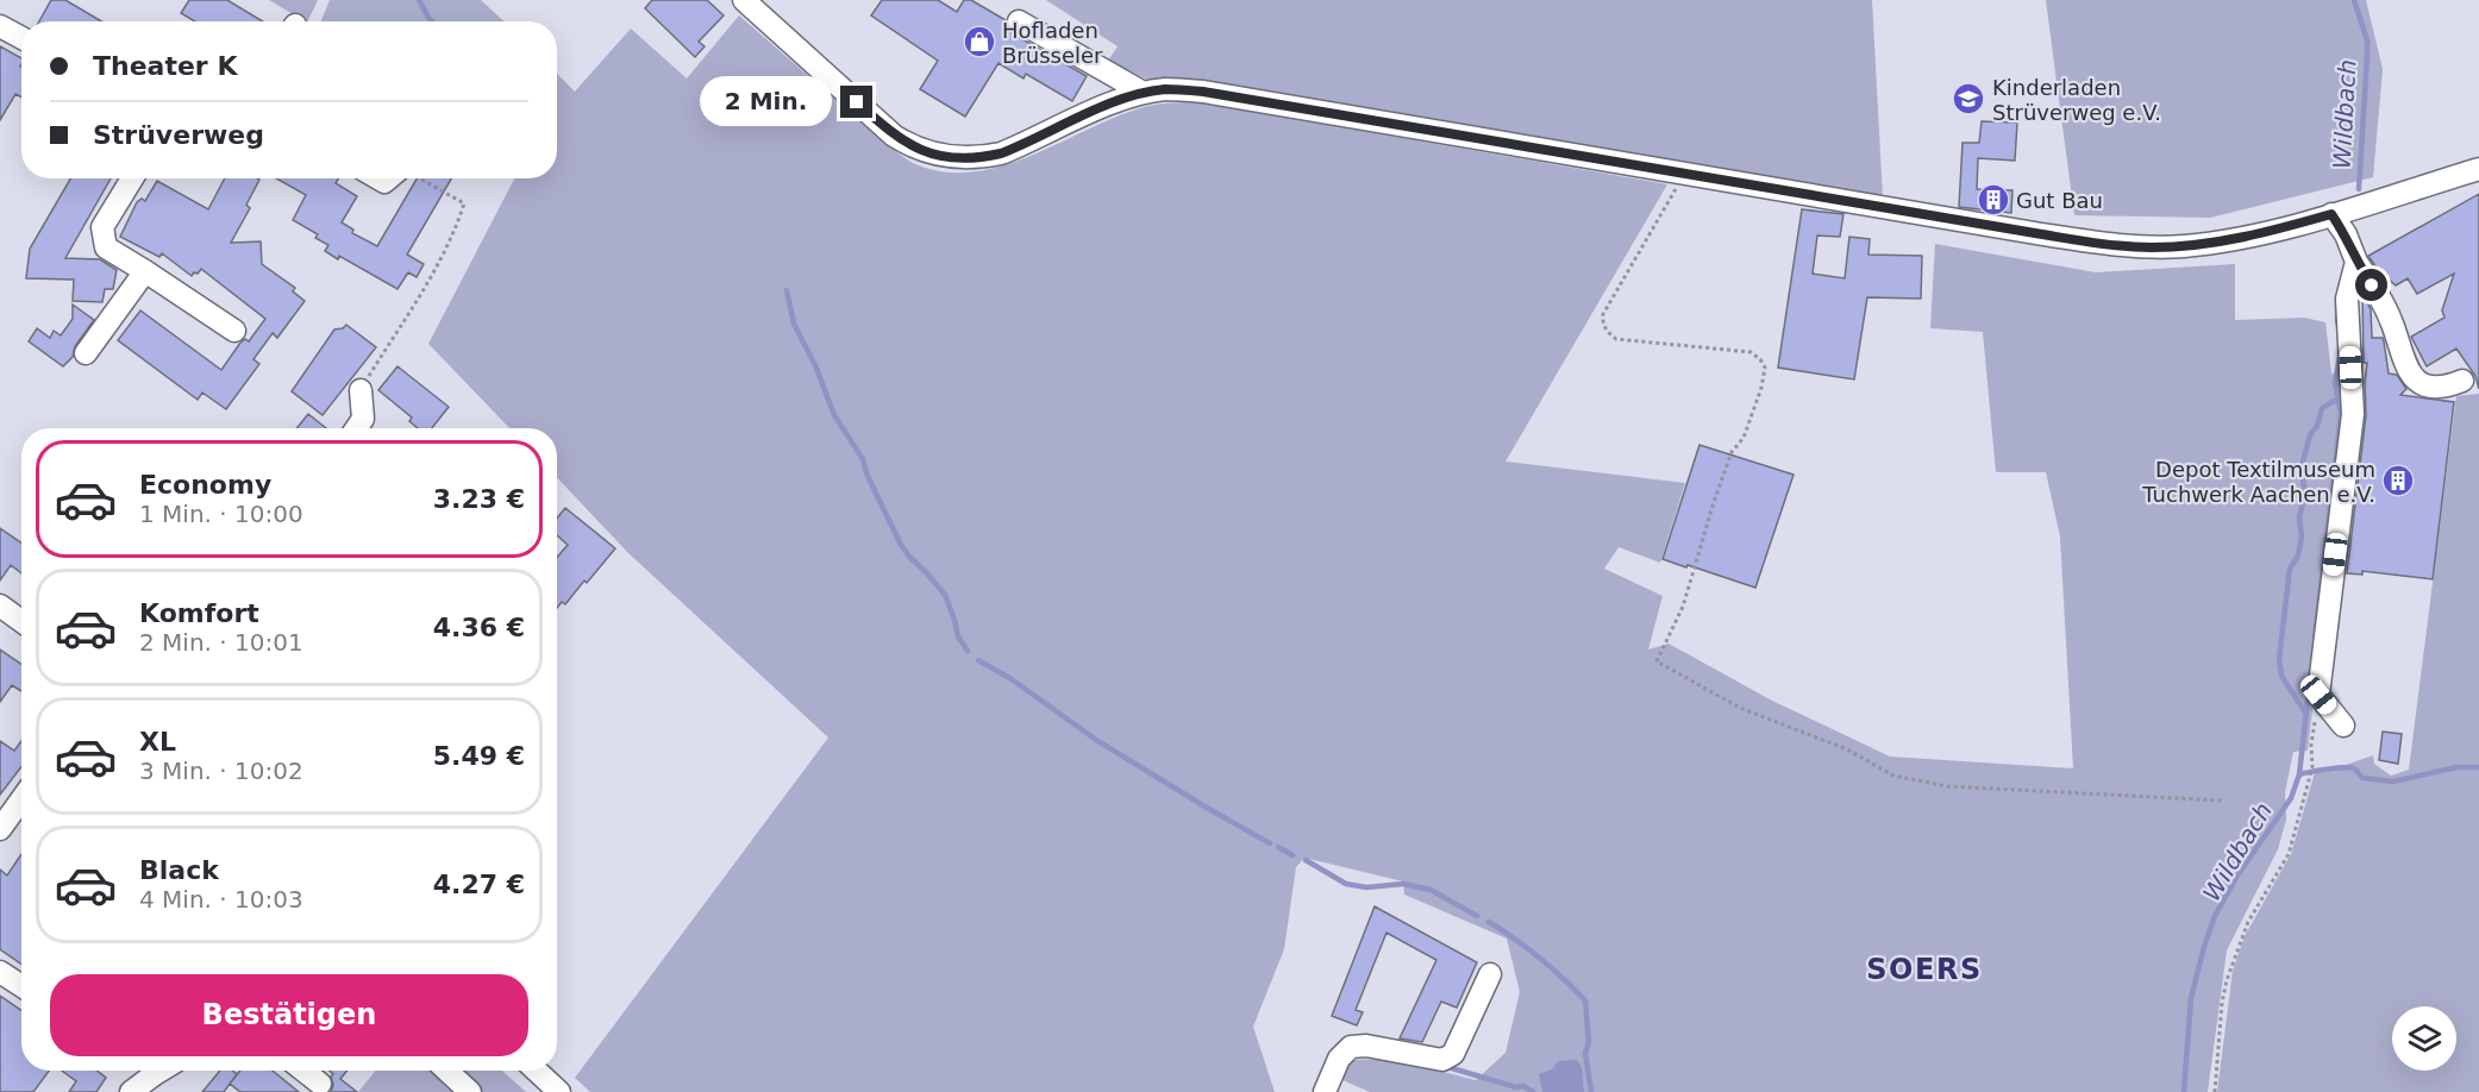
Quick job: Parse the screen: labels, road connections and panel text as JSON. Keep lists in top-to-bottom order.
{
  "districts": ["SOERS"],
  "water": ["Wildbach"],
  "places": {
    "shop": ["Hofladen Brüsseler"],
    "school or university": ["Kinderladen Strüverweg e.V."],
    "building": ["Gut Bau", "Depot Textilmuseum Tuchwerk Aachen e.V."]
  },
  "page": {
    "banner": ["Theater K", "Strüverweg"],
    "bubble": "2 Min.",
    "list": [
      {
        "name": "Economy",
        "note": "1 Min. · 10:00",
        "value": "3.23 €"
      },
      {
        "name": "Komfort",
        "note": "2 Min. · 10:01",
        "value": "4.36 €"
      },
      {
        "name": "XL",
        "note": "3 Min. · 10:02",
        "value": "5.49 €"
      },
      {
        "name": "Black",
        "note": "4 Min. · 10:03",
        "value": "4.27 €"
      }
    ],
    "buttons": "Bestätigen"
  }
}
